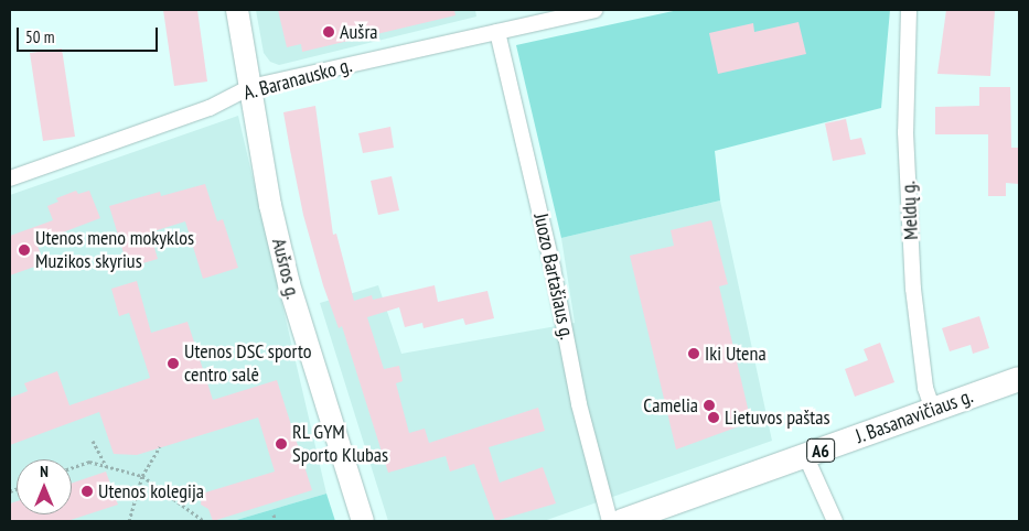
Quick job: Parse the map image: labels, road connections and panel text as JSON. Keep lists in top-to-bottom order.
{
  "streets": {
    "main road": ["J. Basanavičiaus g.", "A6"],
    "street": [
      "A. Baranausko g.",
      "Meldų g.",
      "Aušros g.",
      "Juozo Bartašiaus g."
    ]
  },
  "crossings": [
    ["A. Baranausko g.", "Aušros g."],
    ["A. Baranausko g.", "Juozo Bartašiaus g."],
    ["Meldų g.", "J. Basanavičiaus g."]
  ],
  "places": [
    "Aušra",
    "Utenos meno mokyklos Muzikos skyrius",
    "Iki Utena",
    "Utenos DSC sporto centro salė",
    "Camelia",
    "Lietuvos paštas",
    "RL GYM Sporto Klubas",
    "Utenos kolegija"
  ],
  "scale_bar": "50 m",
  "north": "top"
}
